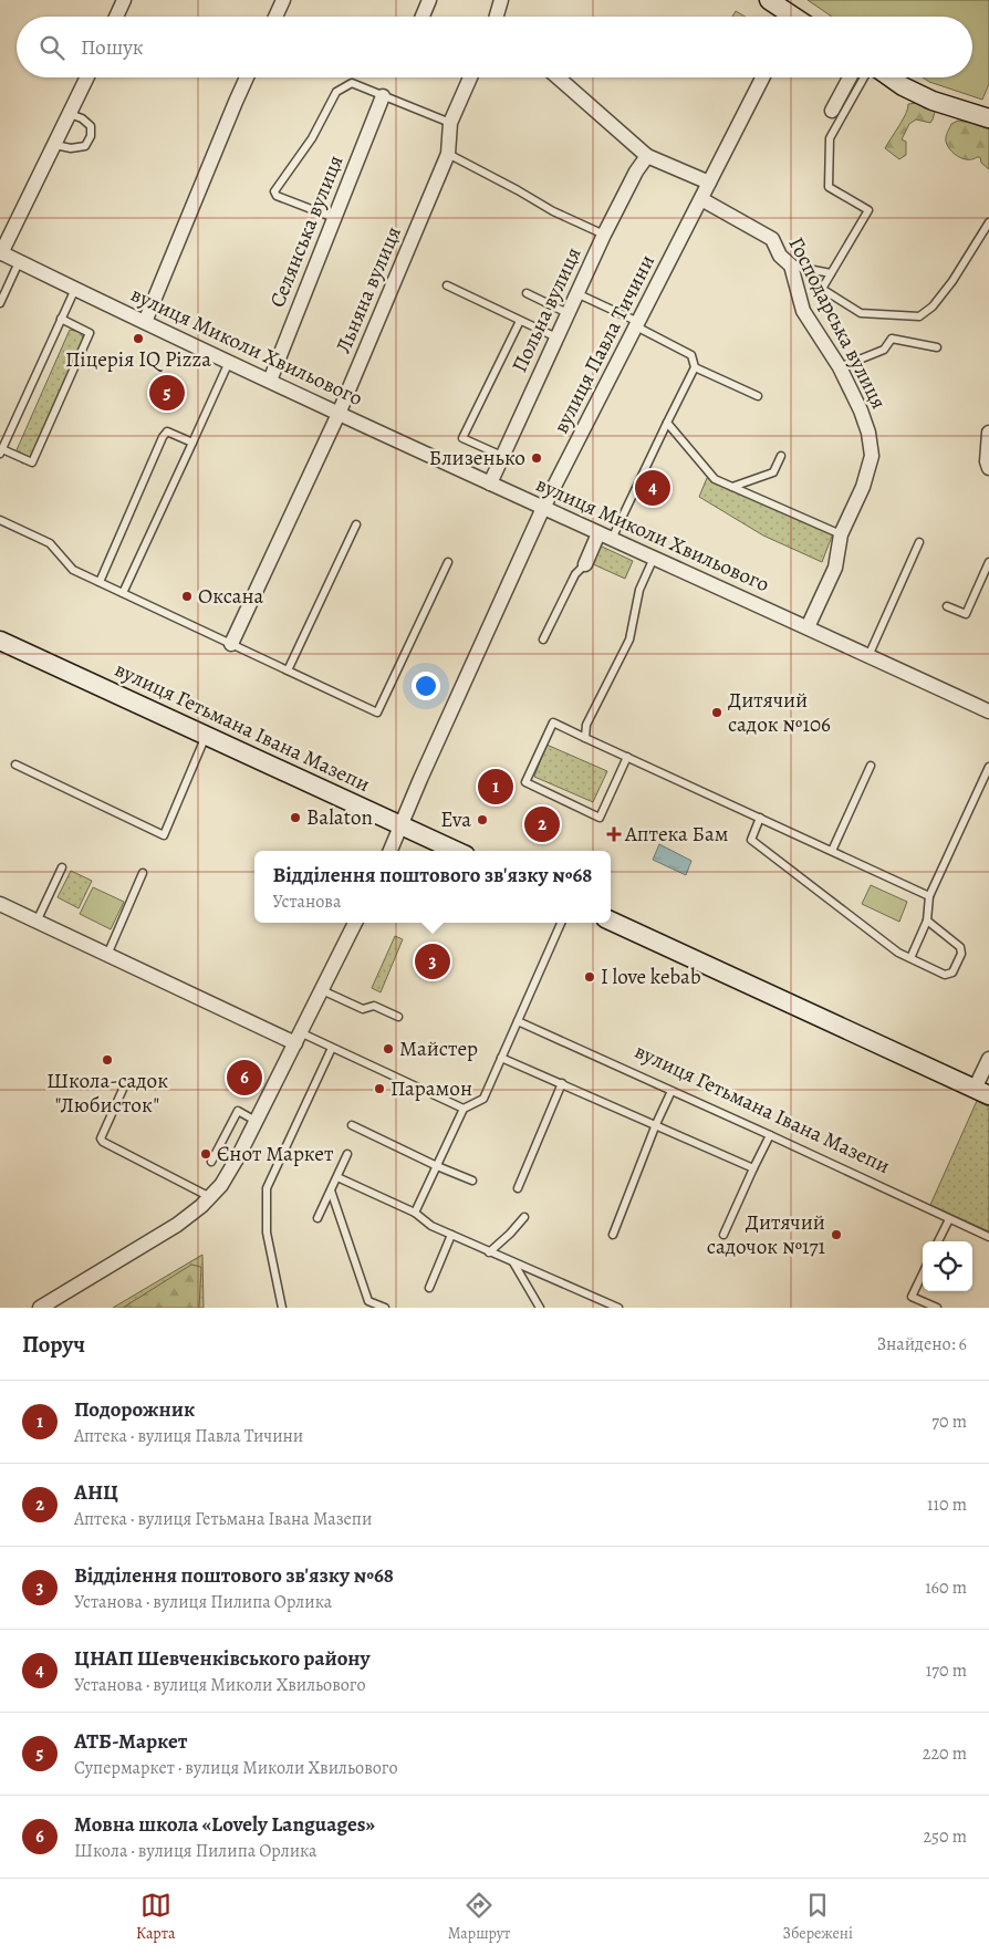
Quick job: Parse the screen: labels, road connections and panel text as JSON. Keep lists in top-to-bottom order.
{
  "streets": {
    "main road": ["вулиця Гетьмана Івана Мазепи"],
    "street": [
      "Селянська вулиця",
      "Льняна вулиця",
      "Польна вулиця",
      "Господарська вулиця",
      "вулиця Павла Тичини",
      "вулиця Миколи Хвильового"
    ]
  },
  "crossings": [
    ["Селянська вулиця", "вулиця Миколи Хвильового"],
    ["Льняна вулиця", "вулиця Миколи Хвильового"],
    ["Польна вулиця", "вулиця Миколи Хвильового"],
    ["Господарська вулиця", "вулиця Павла Тичини"],
    ["Господарська вулиця", "вулиця Миколи Хвильового"],
    ["вулиця Павла Тичини", "вулиця Миколи Хвильового"],
    ["вулиця Павла Тичини", "вулиця Гетьмана Івана Мазепи"]
  ],
  "places": {
    "other": [
      "Піцерія IQ Pizza",
      "Близенько",
      "Оксана",
      "Дитячий садок №106",
      "Balaton",
      "Eva",
      "I love kebab",
      "Майстер",
      "Школа-садок \"Любисток\"",
      "Парамон",
      "Єнот Маркет",
      "Дитячий садочок №171"
    ],
    "health": ["Аптека Бам"]
  },
  "page": {
    "search": "Пошук",
    "pins": [
      "5",
      "4",
      "1",
      "2",
      "3",
      "6"
    ],
    "popup": ["Відділення поштового зв'язку №68", "Установа"],
    "heading": ["Поруч", "Знайдено: 6"],
    "list": [
      {
        "mark": "1",
        "name": "Подорожник",
        "note": "Аптека · вулиця Павла Тичини",
        "value": "70 m"
      },
      {
        "mark": "2",
        "name": "АНЦ",
        "note": "Аптека · вулиця Гетьмана Івана Мазепи",
        "value": "110 m"
      },
      {
        "mark": "3",
        "name": "Відділення поштового зв'язку №68",
        "note": "Установа · вулиця Пилипа Орлика",
        "value": "160 m"
      },
      {
        "mark": "4",
        "name": "ЦНАП Шевченківського району",
        "note": "Установа · вулиця Миколи Хвильового",
        "value": "170 m"
      },
      {
        "mark": "5",
        "name": "АТБ-Маркет",
        "note": "Супермаркет · вулиця Миколи Хвильового",
        "value": "220 m"
      },
      {
        "mark": "6",
        "name": "Мовна школа «Lovely Languages»",
        "note": "Школа · вулиця Пилипа Орлика",
        "value": "250 m"
      }
    ],
    "nav": ["Карта", "Маршрут", "Збережені"]
  }
}
